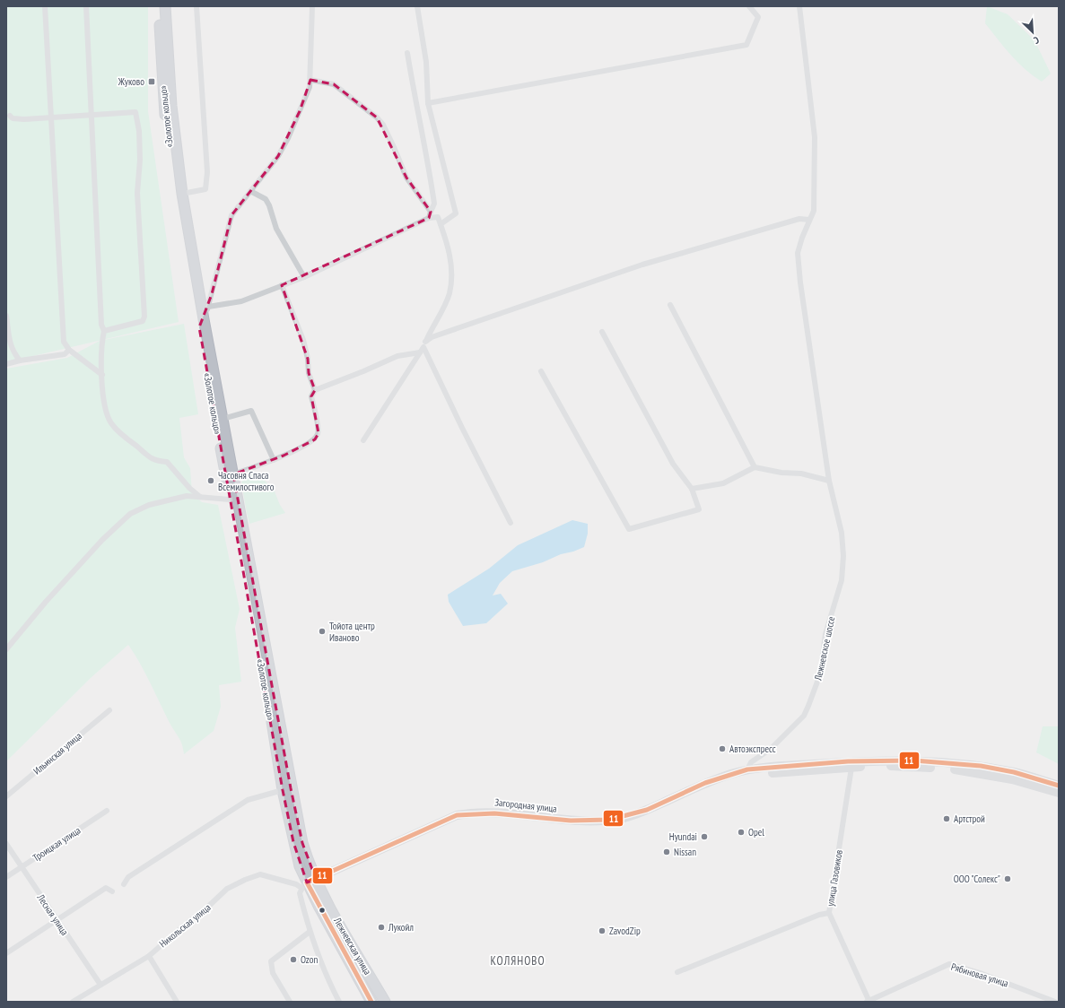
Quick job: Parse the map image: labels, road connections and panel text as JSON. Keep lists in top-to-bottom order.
{
  "streets": {
    "highway": ["«Золотое кольцо»", "Лежневская улица"],
    "main road": ["Загородная улица"],
    "street": [
      "Лежневское шоссе",
      "Ильинская улица",
      "Троицкая улица",
      "улица Газовиков",
      "Лесная улица",
      "Никольская улица",
      "Рябиновая улица"
    ]
  },
  "crossings": [
    ["«Золотое кольцо»", "Лежневская улица"],
    ["Лежневское шоссе", "Загородная улица"],
    ["Загородная улица", "Никольская улица"],
    ["Загородная улица", "Лежневская улица"],
    ["Троицкая улица", "Лесная улица"],
    ["улица Газовиков", "Рябиновая улица"],
    ["Лесная улица", "Никольская улица"],
    ["Никольская улица", "Лежневская улица"]
  ],
  "districts": ["КОЛЯНОВО"],
  "places": {
    "transit": ["Жуково"],
    "other": [
      "Часовня Спаса Всемилостивого",
      "Тойота центр Иваново",
      "Автоэкспресс",
      "Артстрой",
      "Opel",
      "Hyundai",
      "Nissan",
      "ООО \"Солекс\"",
      "Лукойл",
      "ZavodZip",
      "Ozon"
    ]
  },
  "lines": ["transit line 11"],
  "north": "bottom right"
}
